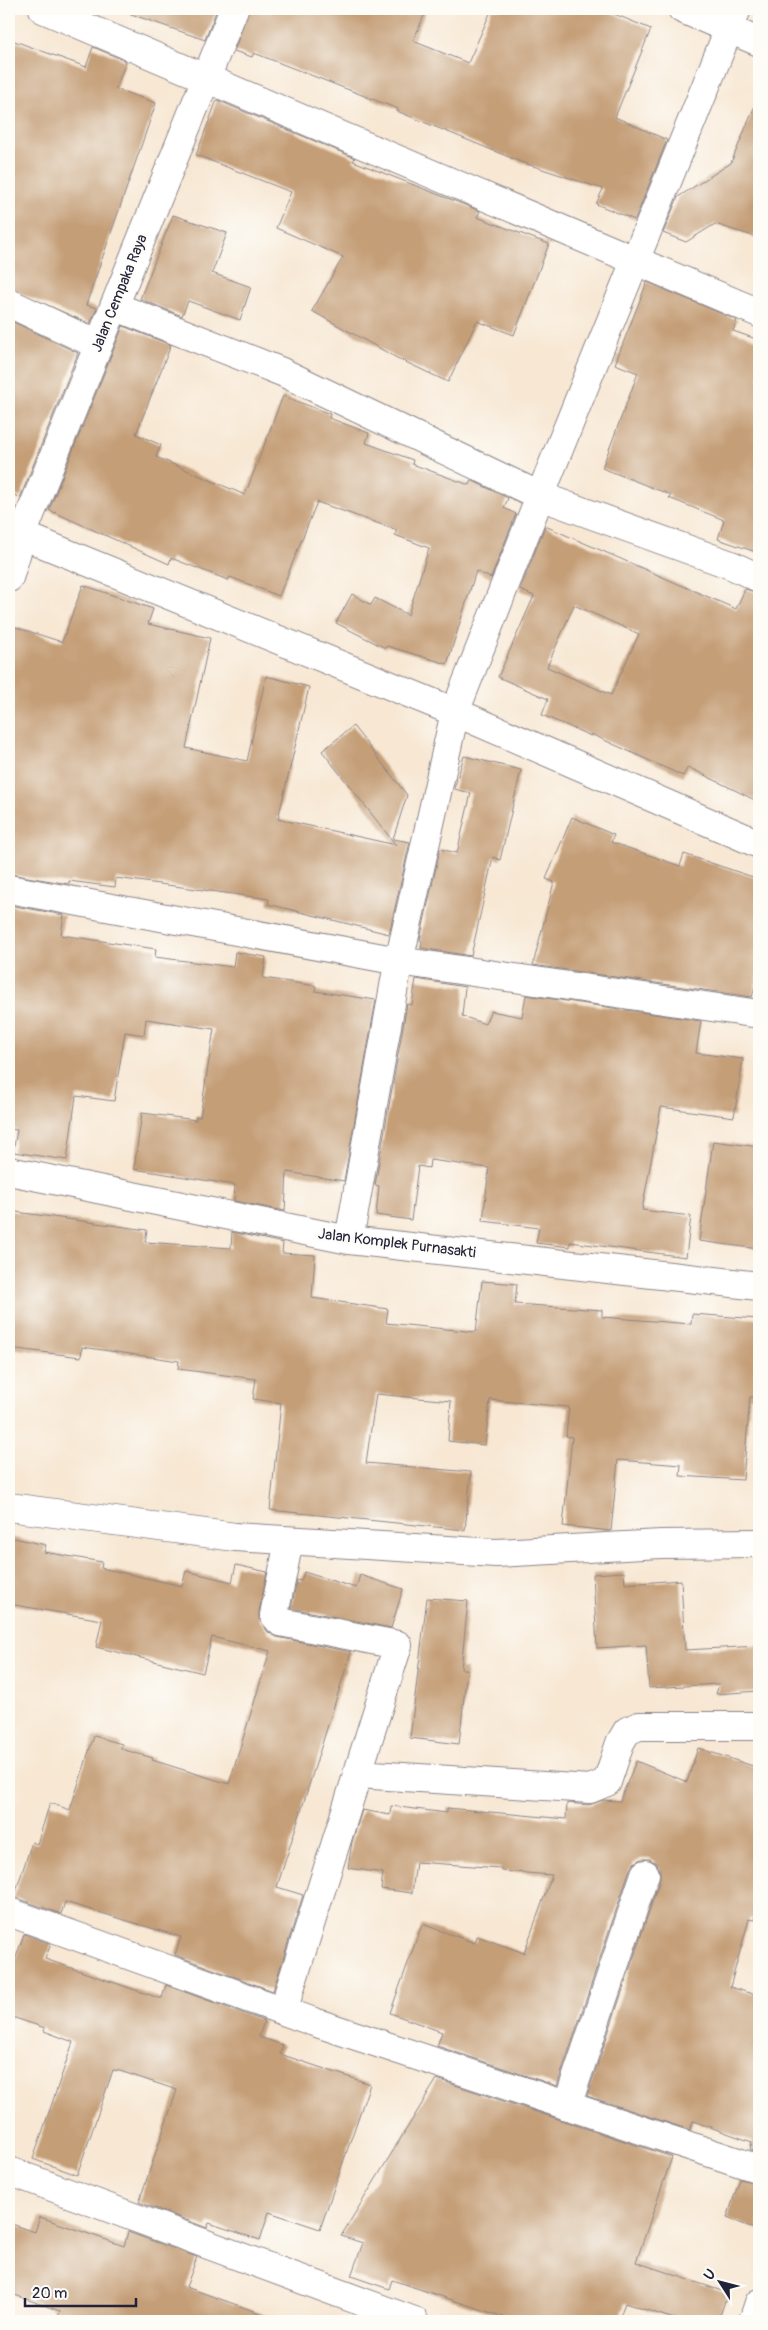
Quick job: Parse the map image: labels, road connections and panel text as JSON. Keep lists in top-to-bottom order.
{
  "streets": {
    "street": ["Jalan Cempaka Raya", "Jalan Komplek Purnasakti"]
  },
  "scale_bar": "20 m",
  "north": "top left"
}
